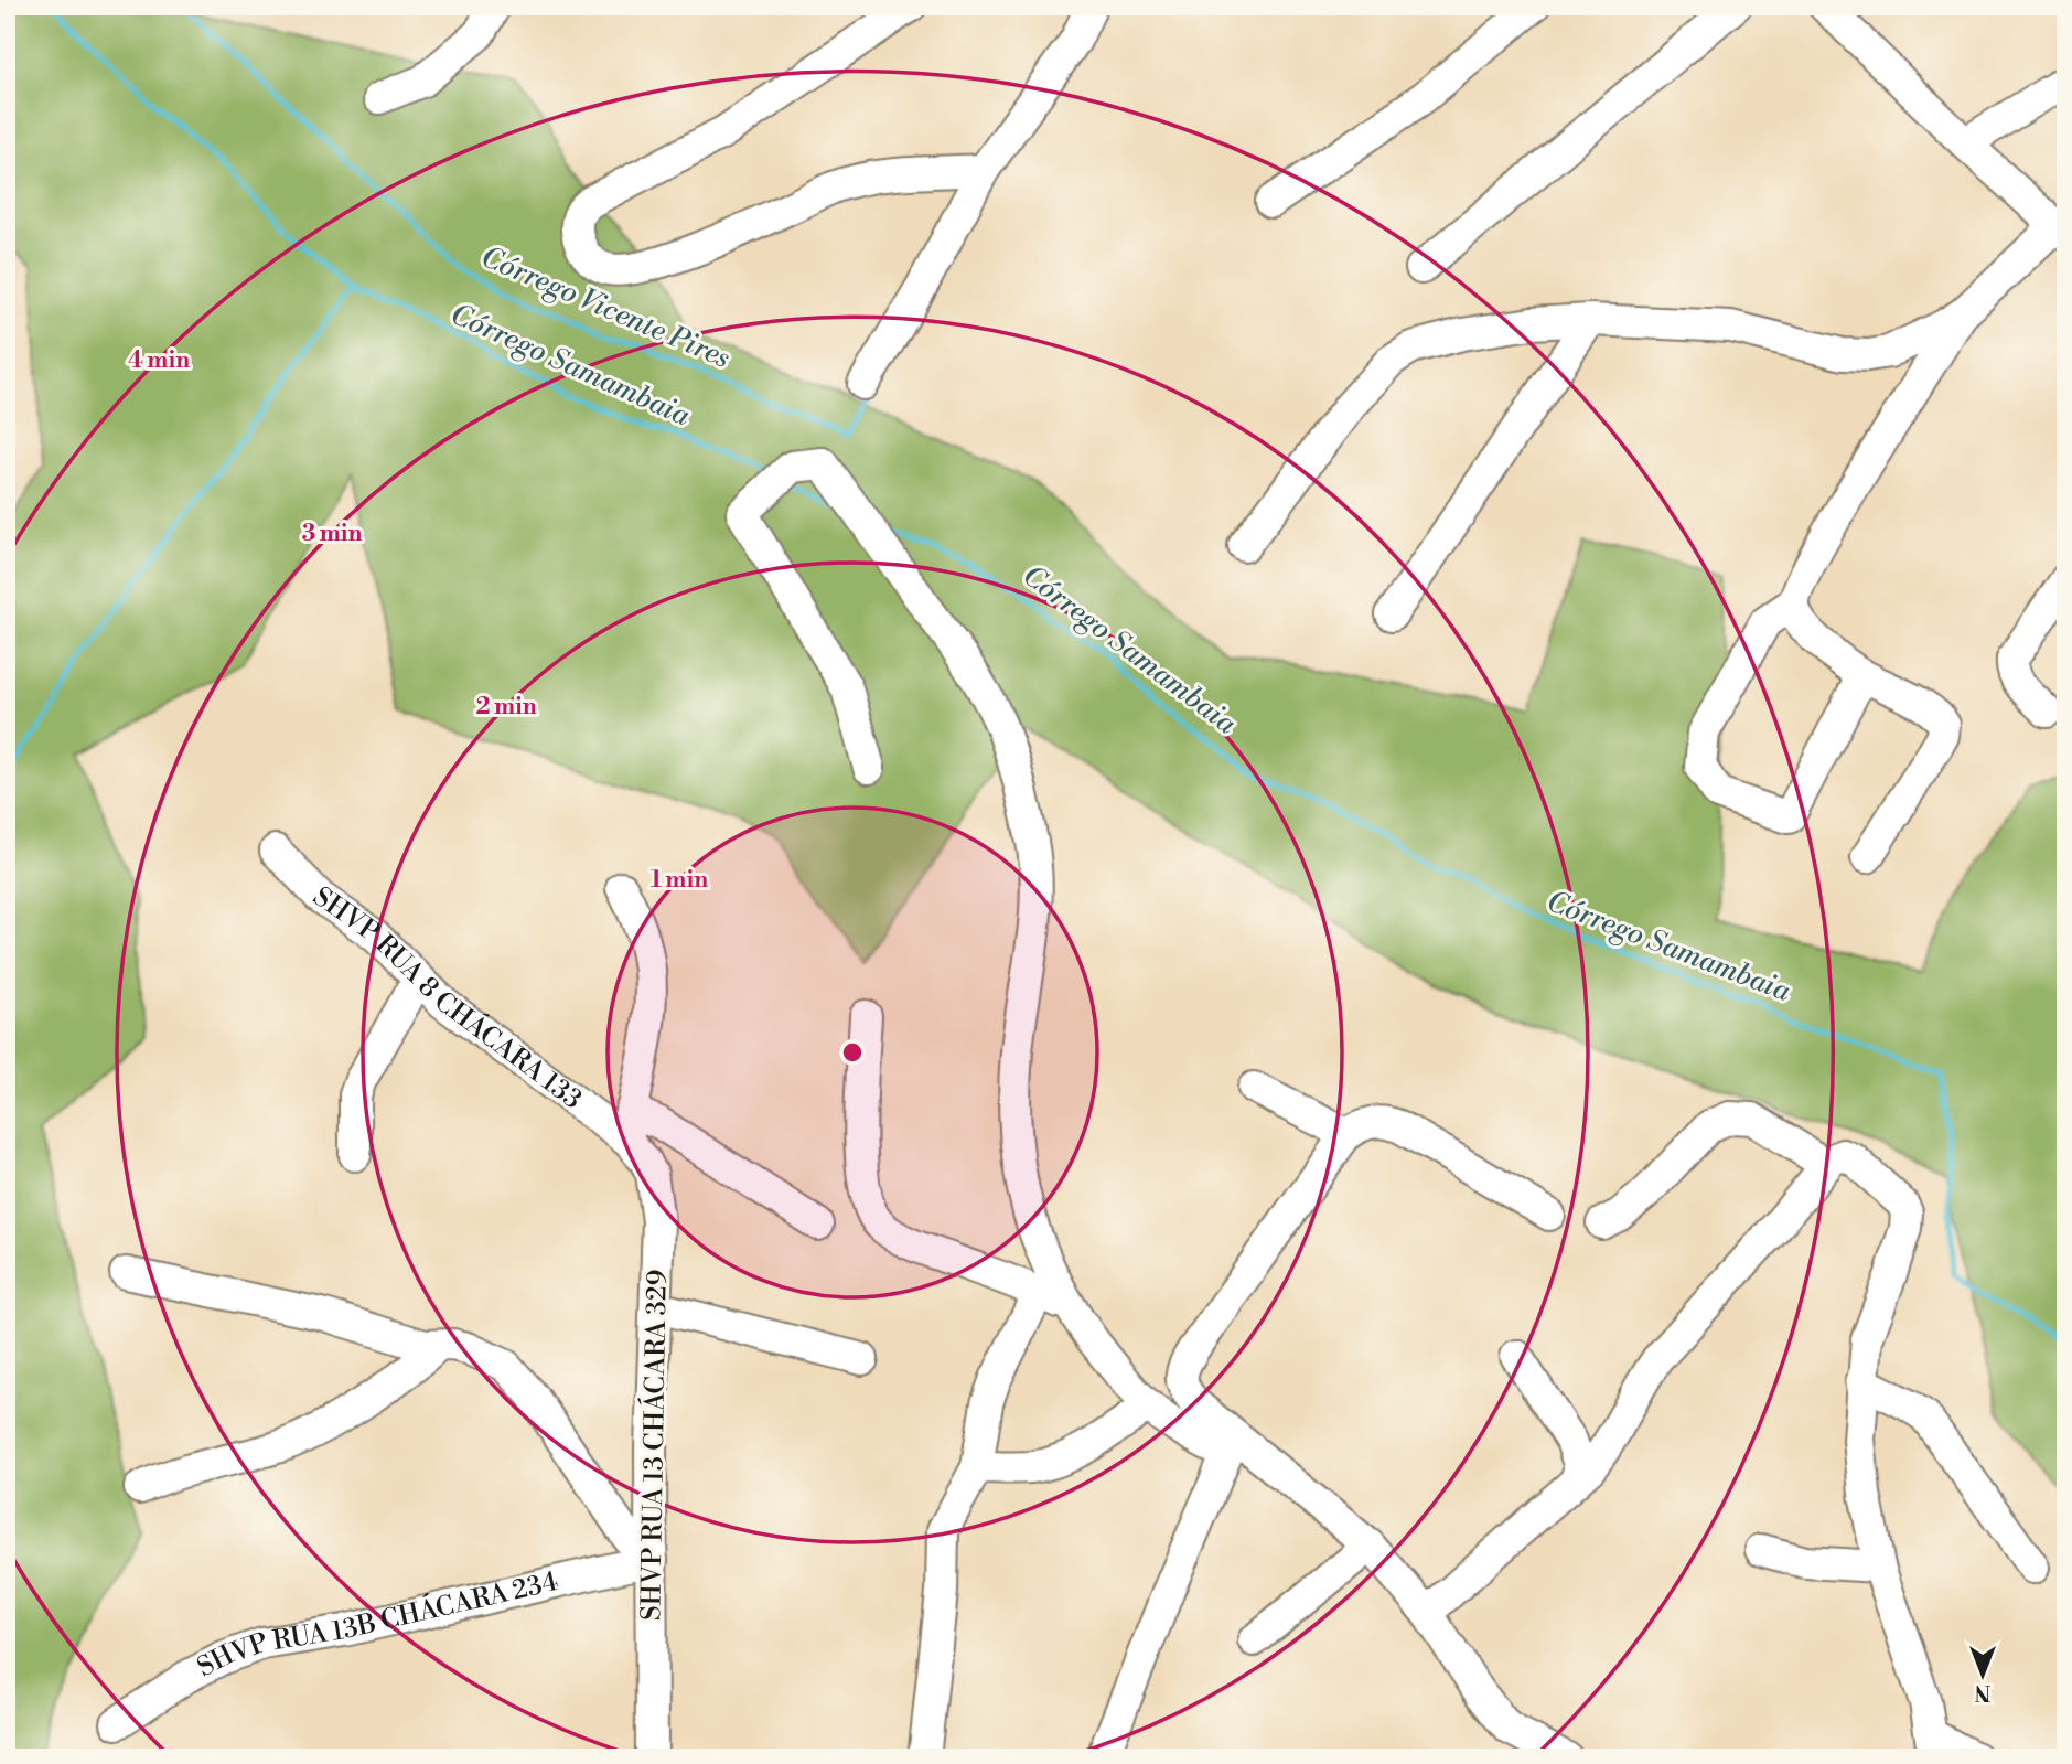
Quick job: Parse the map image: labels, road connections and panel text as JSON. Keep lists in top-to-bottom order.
{
  "streets": {
    "street": ["SHVP RUA 8 CHÁCARA 133", "SHVP RUA 13 CHÁCARA 329", "SHVP RUA 13B CHÁCARA 234"]
  },
  "crossings": [
    ["SHVP RUA 8 CHÁCARA 133", "SHVP RUA 13 CHÁCARA 329"],
    ["SHVP RUA 13 CHÁCARA 329", "SHVP RUA 13B CHÁCARA 234"]
  ],
  "water": ["Córrego Vicente Pires", "Córrego Samambaia"],
  "north": "bottom",
  "rings": [
    "4 min",
    "3 min",
    "2 min",
    "1 min"
  ]
}
